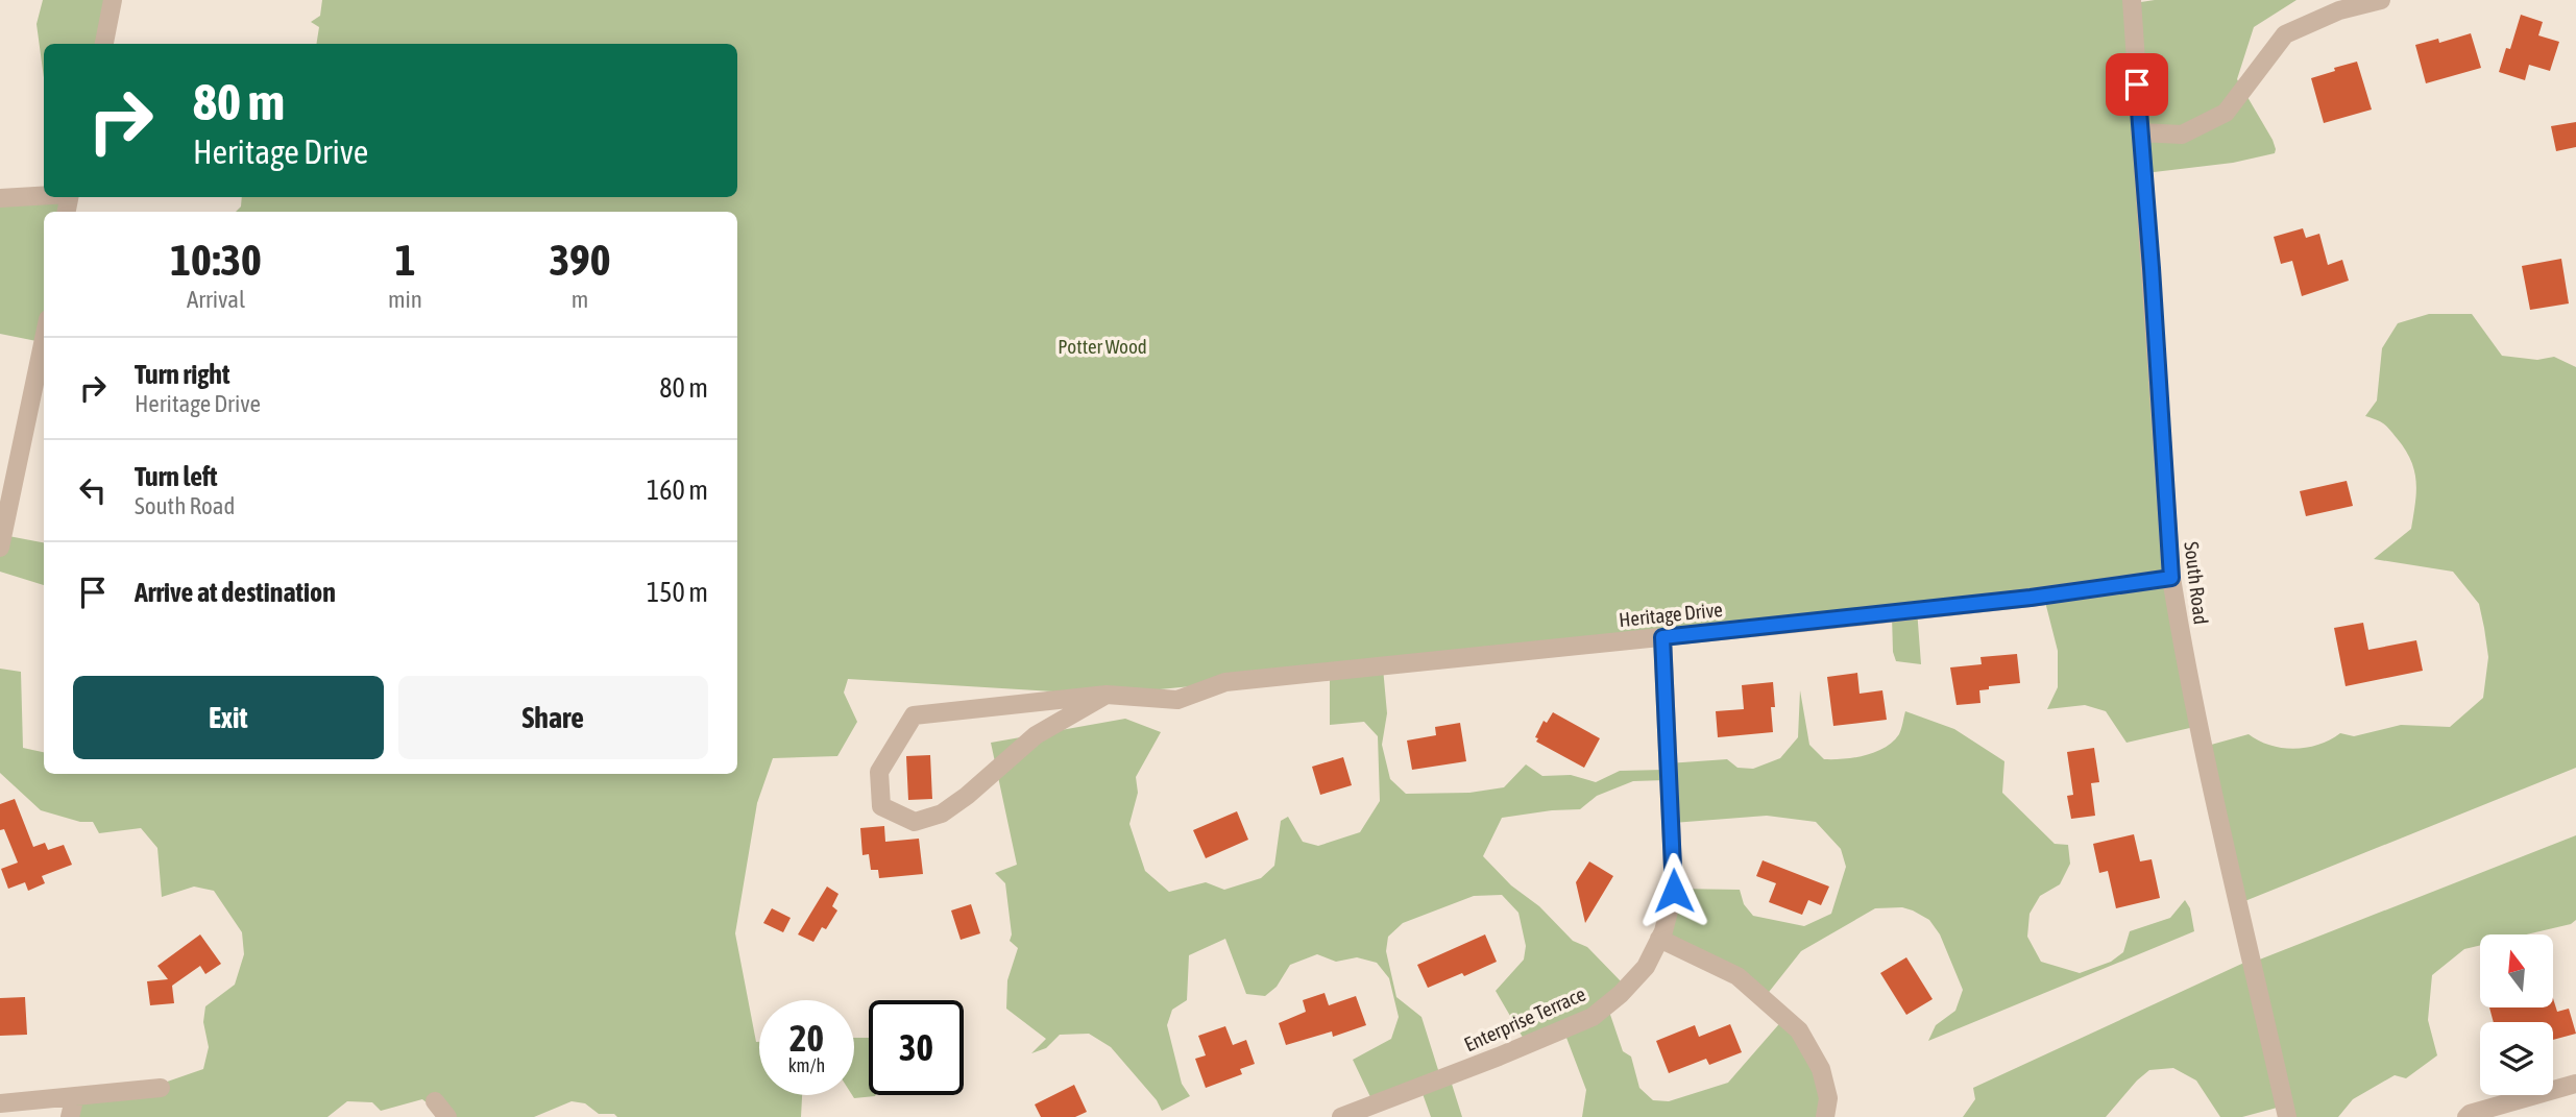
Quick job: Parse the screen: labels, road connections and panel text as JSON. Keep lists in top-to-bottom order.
{
  "streets": {
    "street": ["South Road", "Heritage Drive", "Enterprise Terrace"]
  },
  "crossings": [
    ["South Road", "Heritage Drive"],
    ["Heritage Drive", "Enterprise Terrace"]
  ],
  "parks": ["Potter Wood"],
  "north": "top",
  "page": {
    "turn": ["80 m", "Heritage Drive"],
    "eta": [
      "10:30",
      "Arrival",
      "1",
      "min",
      "390",
      "m"
    ],
    "list": [
      {
        "name": "Turn right",
        "note": "Heritage Drive",
        "value": "80 m"
      },
      {
        "name": "Turn left",
        "note": "South Road",
        "value": "160 m"
      },
      {
        "name": "Arrive at destination",
        "value": "150 m"
      }
    ],
    "buttons": ["Exit", "Share"],
    "speed": "20 km/h",
    "limit": "30"
  }
}
